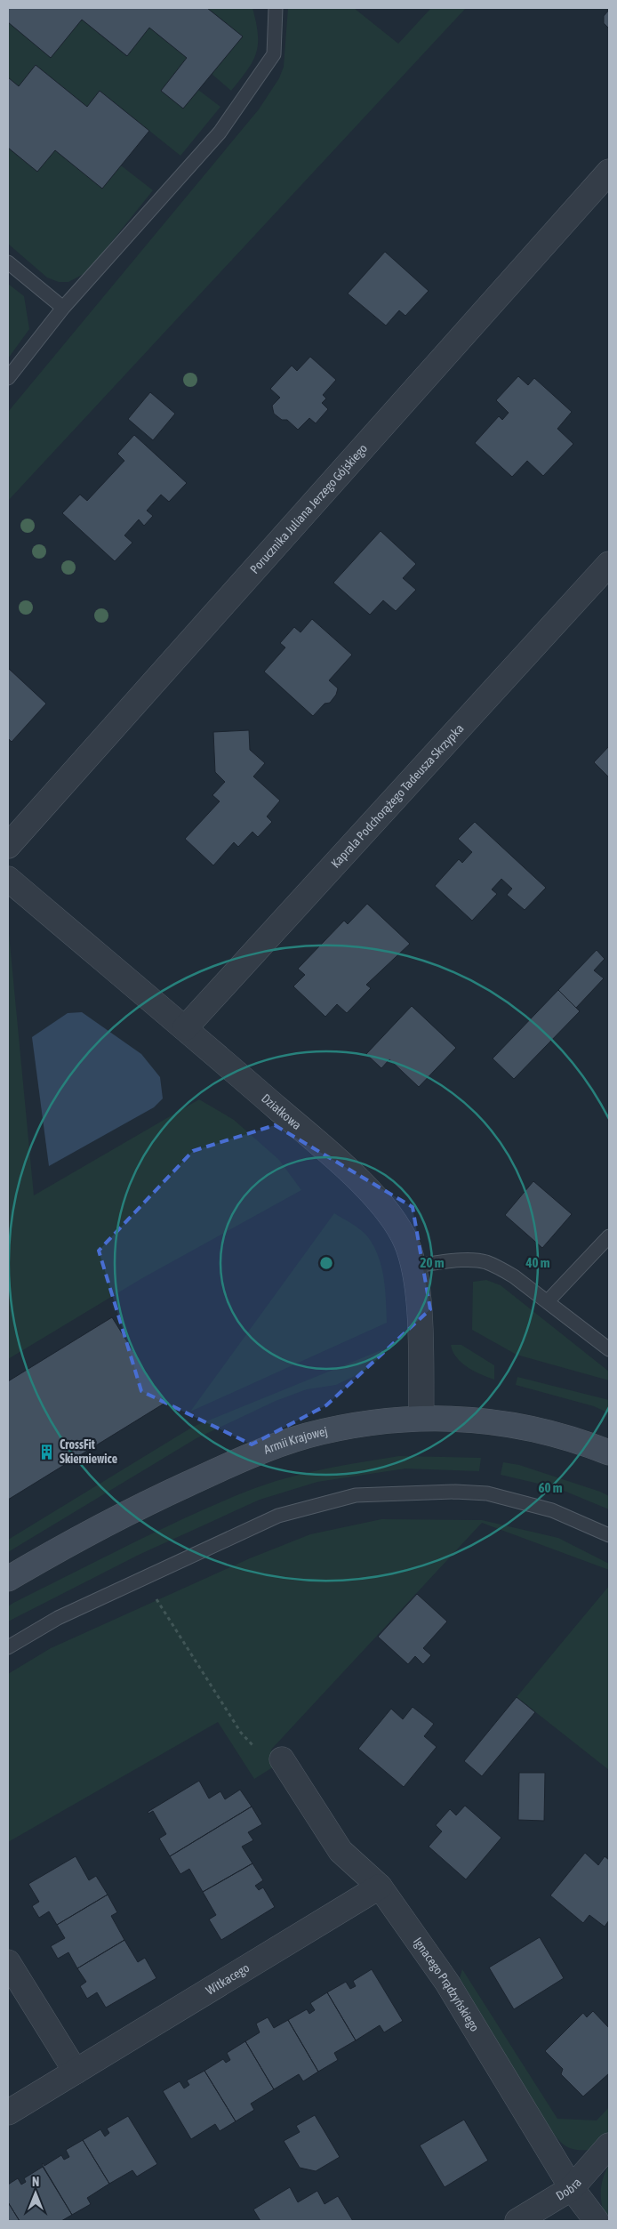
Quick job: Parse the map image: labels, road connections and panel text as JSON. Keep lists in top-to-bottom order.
{
  "streets": {
    "street": [
      "Porucznika Juliana Jerzego Gójskiego",
      "Kaprala Podchorążego Tadeusza Skrzypka",
      "Działkowa",
      "Armii Krajowej",
      "Witkacego",
      "Ignacego Prądzyńskiego",
      "Dobra"
    ]
  },
  "crossings": [
    ["Kaprala Podchorążego Tadeusza Skrzypka", "Działkowa"],
    ["Działkowa", "Armii Krajowej"],
    ["Witkacego", "Ignacego Prądzyńskiego"],
    ["Ignacego Prądzyńskiego", "Dobra"]
  ],
  "places": {
    "building": ["CrossFit Skierniewice"]
  },
  "north": "top",
  "rings": ["20 m", "40 m", "60 m"]
}
